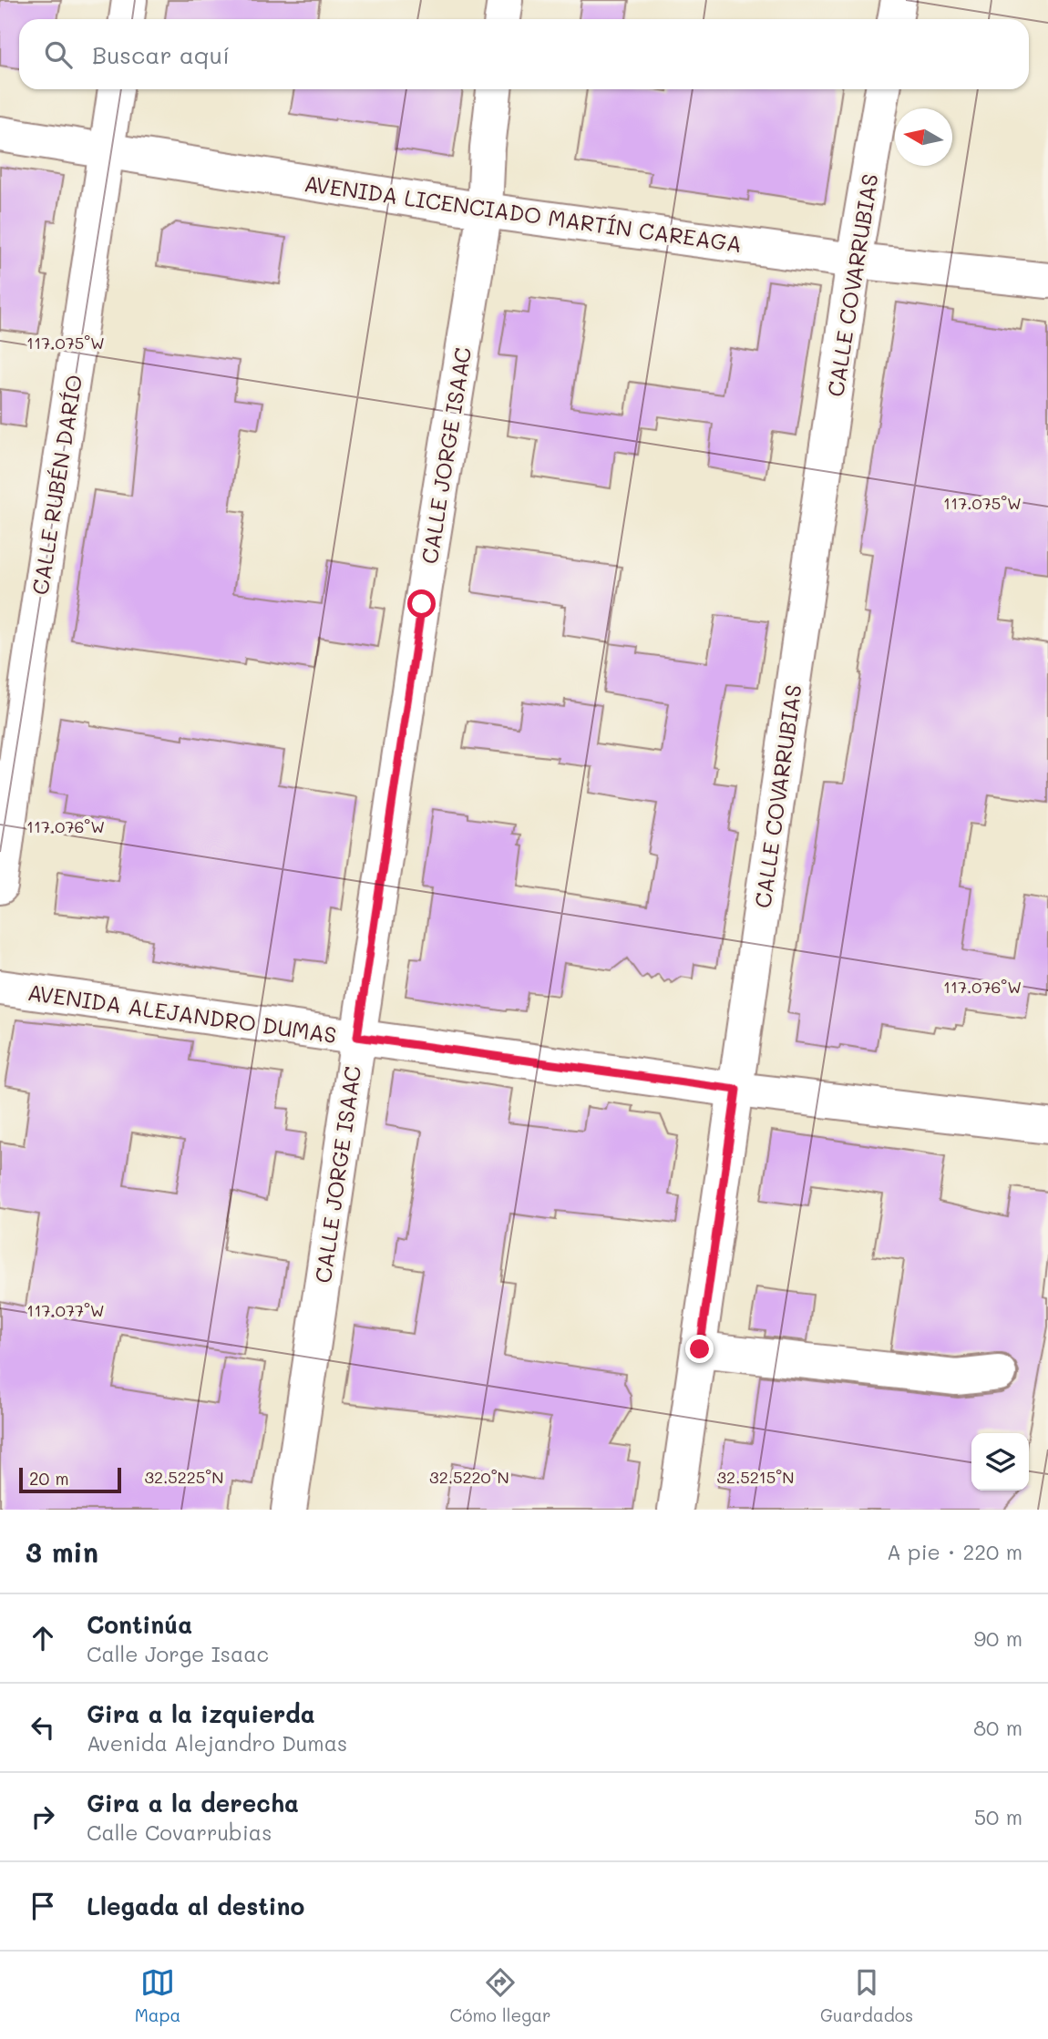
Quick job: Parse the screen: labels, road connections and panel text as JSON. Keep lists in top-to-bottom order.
{
  "streets": {
    "street": [
      "AVENIDA LICENCIADO MARTÍN CAREAGA",
      "CALLE COVARRUBIAS",
      "CALLE JORGE ISAAC",
      "CALLE RUBÉN DARÍO",
      "AVENIDA ALEJANDRO DUMAS"
    ]
  },
  "crossings": [
    ["AVENIDA LICENCIADO MARTÍN CAREAGA", "CALLE COVARRUBIAS"],
    ["AVENIDA LICENCIADO MARTÍN CAREAGA", "CALLE JORGE ISAAC"],
    ["AVENIDA LICENCIADO MARTÍN CAREAGA", "CALLE RUBÉN DARÍO"],
    ["CALLE COVARRUBIAS", "AVENIDA ALEJANDRO DUMAS"],
    ["CALLE JORGE ISAAC", "AVENIDA ALEJANDRO DUMAS"]
  ],
  "scale_bar": "20 m",
  "north": "left",
  "page": {
    "search": "Buscar aquí",
    "scale": "20 m",
    "heading": ["3 min", "A pie · 220 m"],
    "list": [
      ["Continúa", "Calle Jorge Isaac", "90 m"],
      ["Gira a la izquierda", "Avenida Alejandro Dumas", "80 m"],
      ["Gira a la derecha", "Calle Covarrubias", "50 m"],
      "Llegada al destino"
    ],
    "nav": ["Mapa", "Cómo llegar", "Guardados"]
  },
  "coordinates": [
    "117.075°W",
    "117.076°W",
    "117.077°W",
    "32.5225°N",
    "32.5220°N",
    "32.5215°N"
  ]
}
